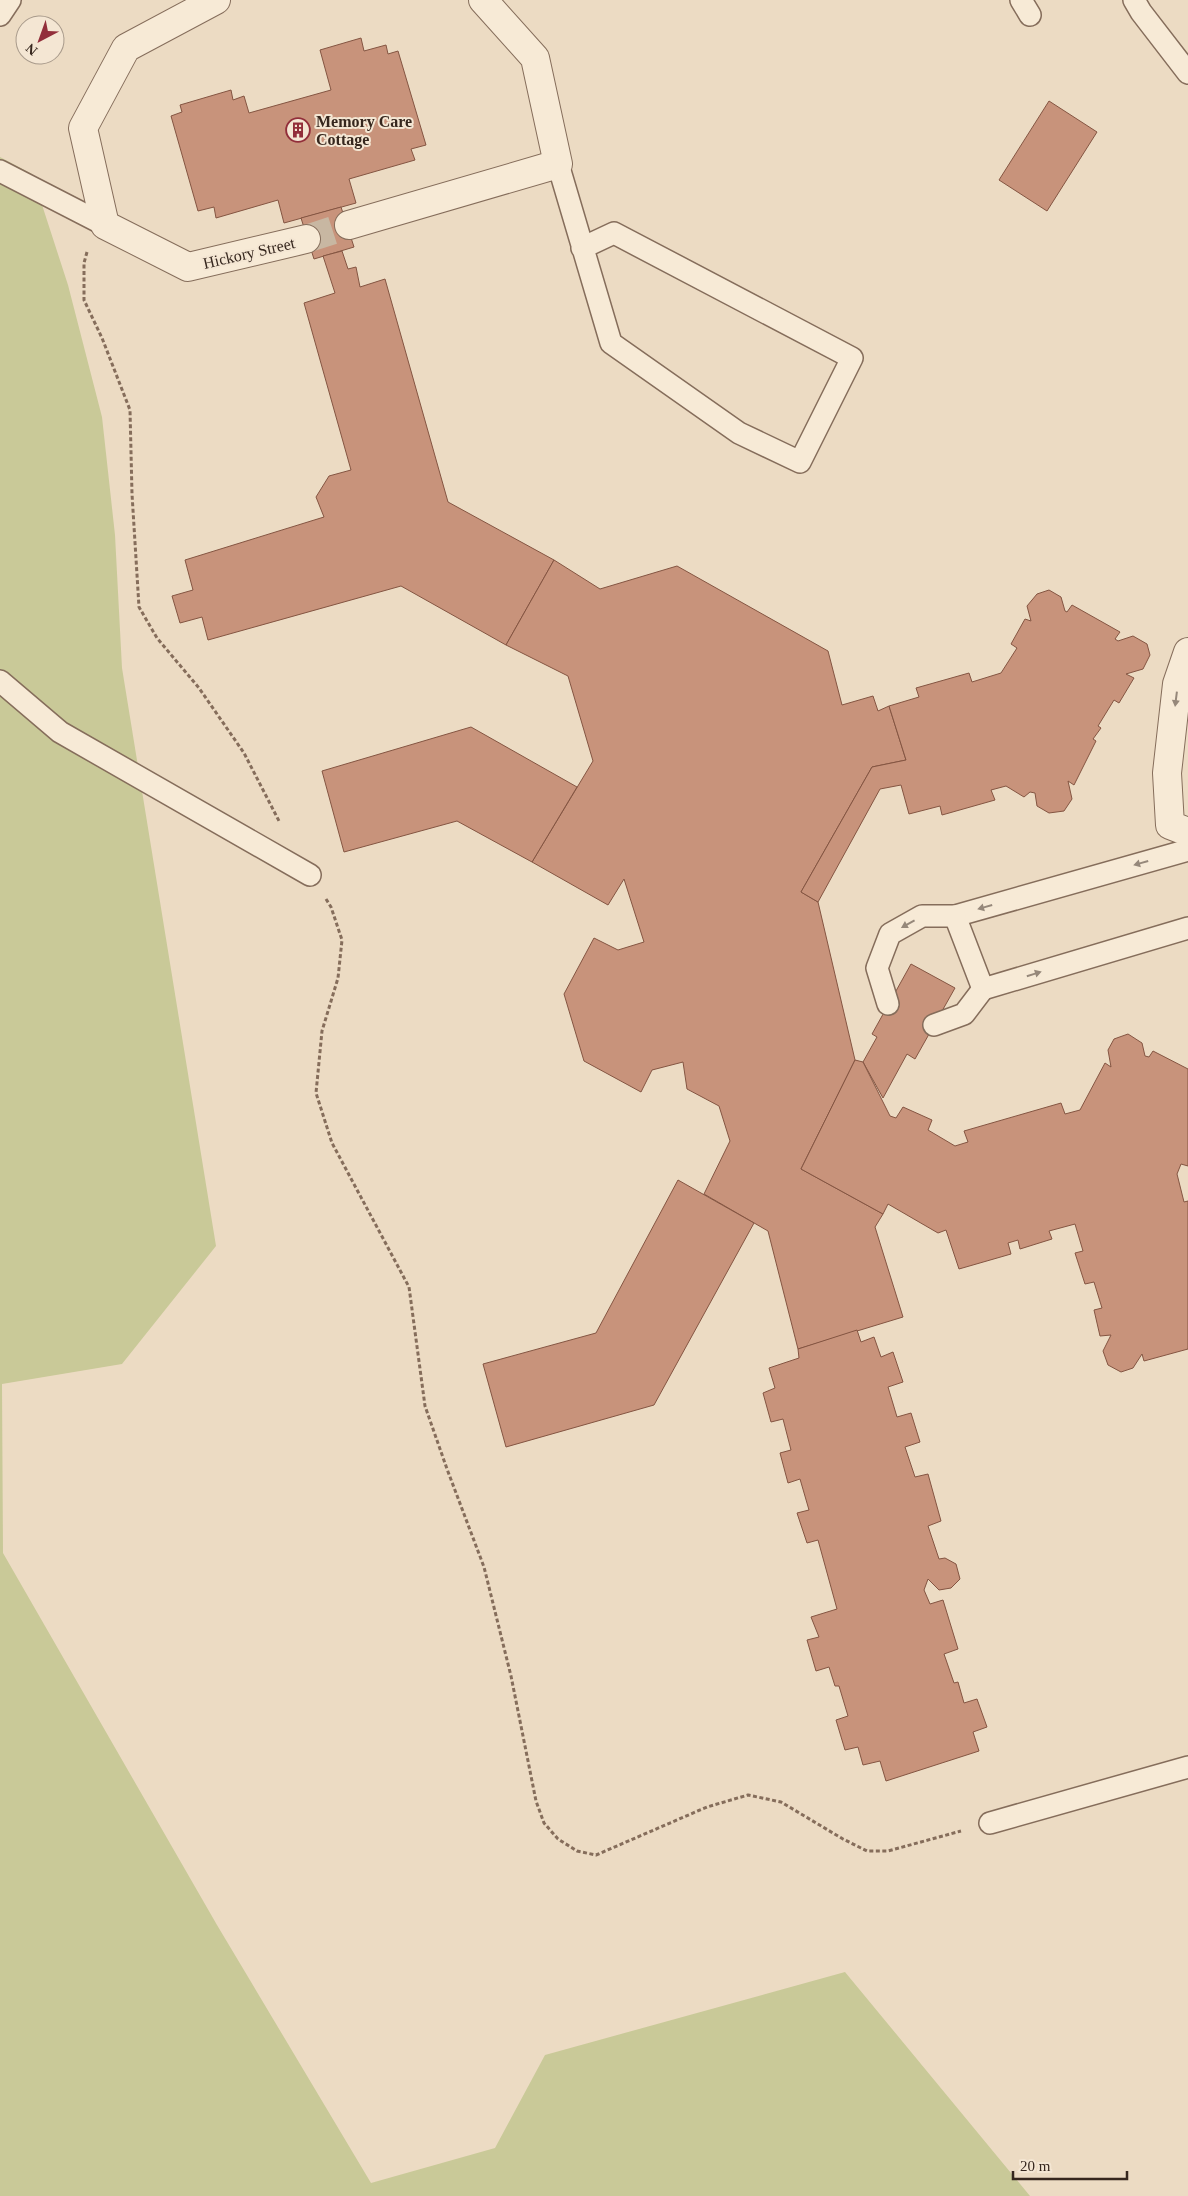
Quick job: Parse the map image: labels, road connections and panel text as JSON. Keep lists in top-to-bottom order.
{
  "streets": {
    "street": ["Hickory Street"]
  },
  "places": {
    "building": ["Memory Care Cottage"]
  },
  "scale_bar": "20 m",
  "north": "bottom left"
}
